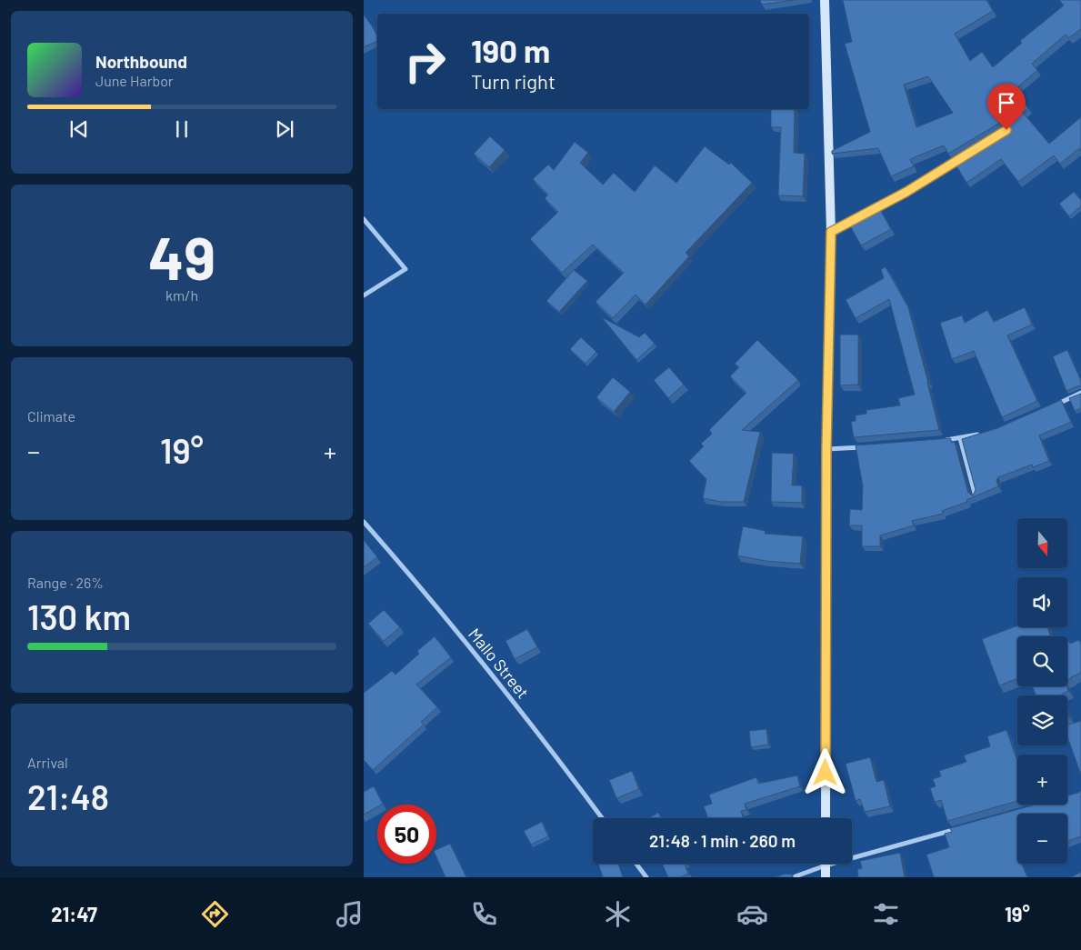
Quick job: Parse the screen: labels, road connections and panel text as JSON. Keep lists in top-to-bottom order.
{
  "streets": {
    "street": ["Mallo Street"]
  },
  "north": "bottom",
  "page": {
    "turn": ["190 m", "Turn right"],
    "song": ["Northbound", "June Harbor"],
    "tile": [
      ["49", "km/h"],
      "Climate",
      ["Range · 26%", "130 km"],
      ["Arrival", "21:48"]
    ],
    "heat": ["−", "19°", "+"],
    "map_buttons": ["+", "−"],
    "limit": "50",
    "trip": "21:48 · 1 min · 260 m",
    "tabs": ["21:47", "19°"]
  }
}
